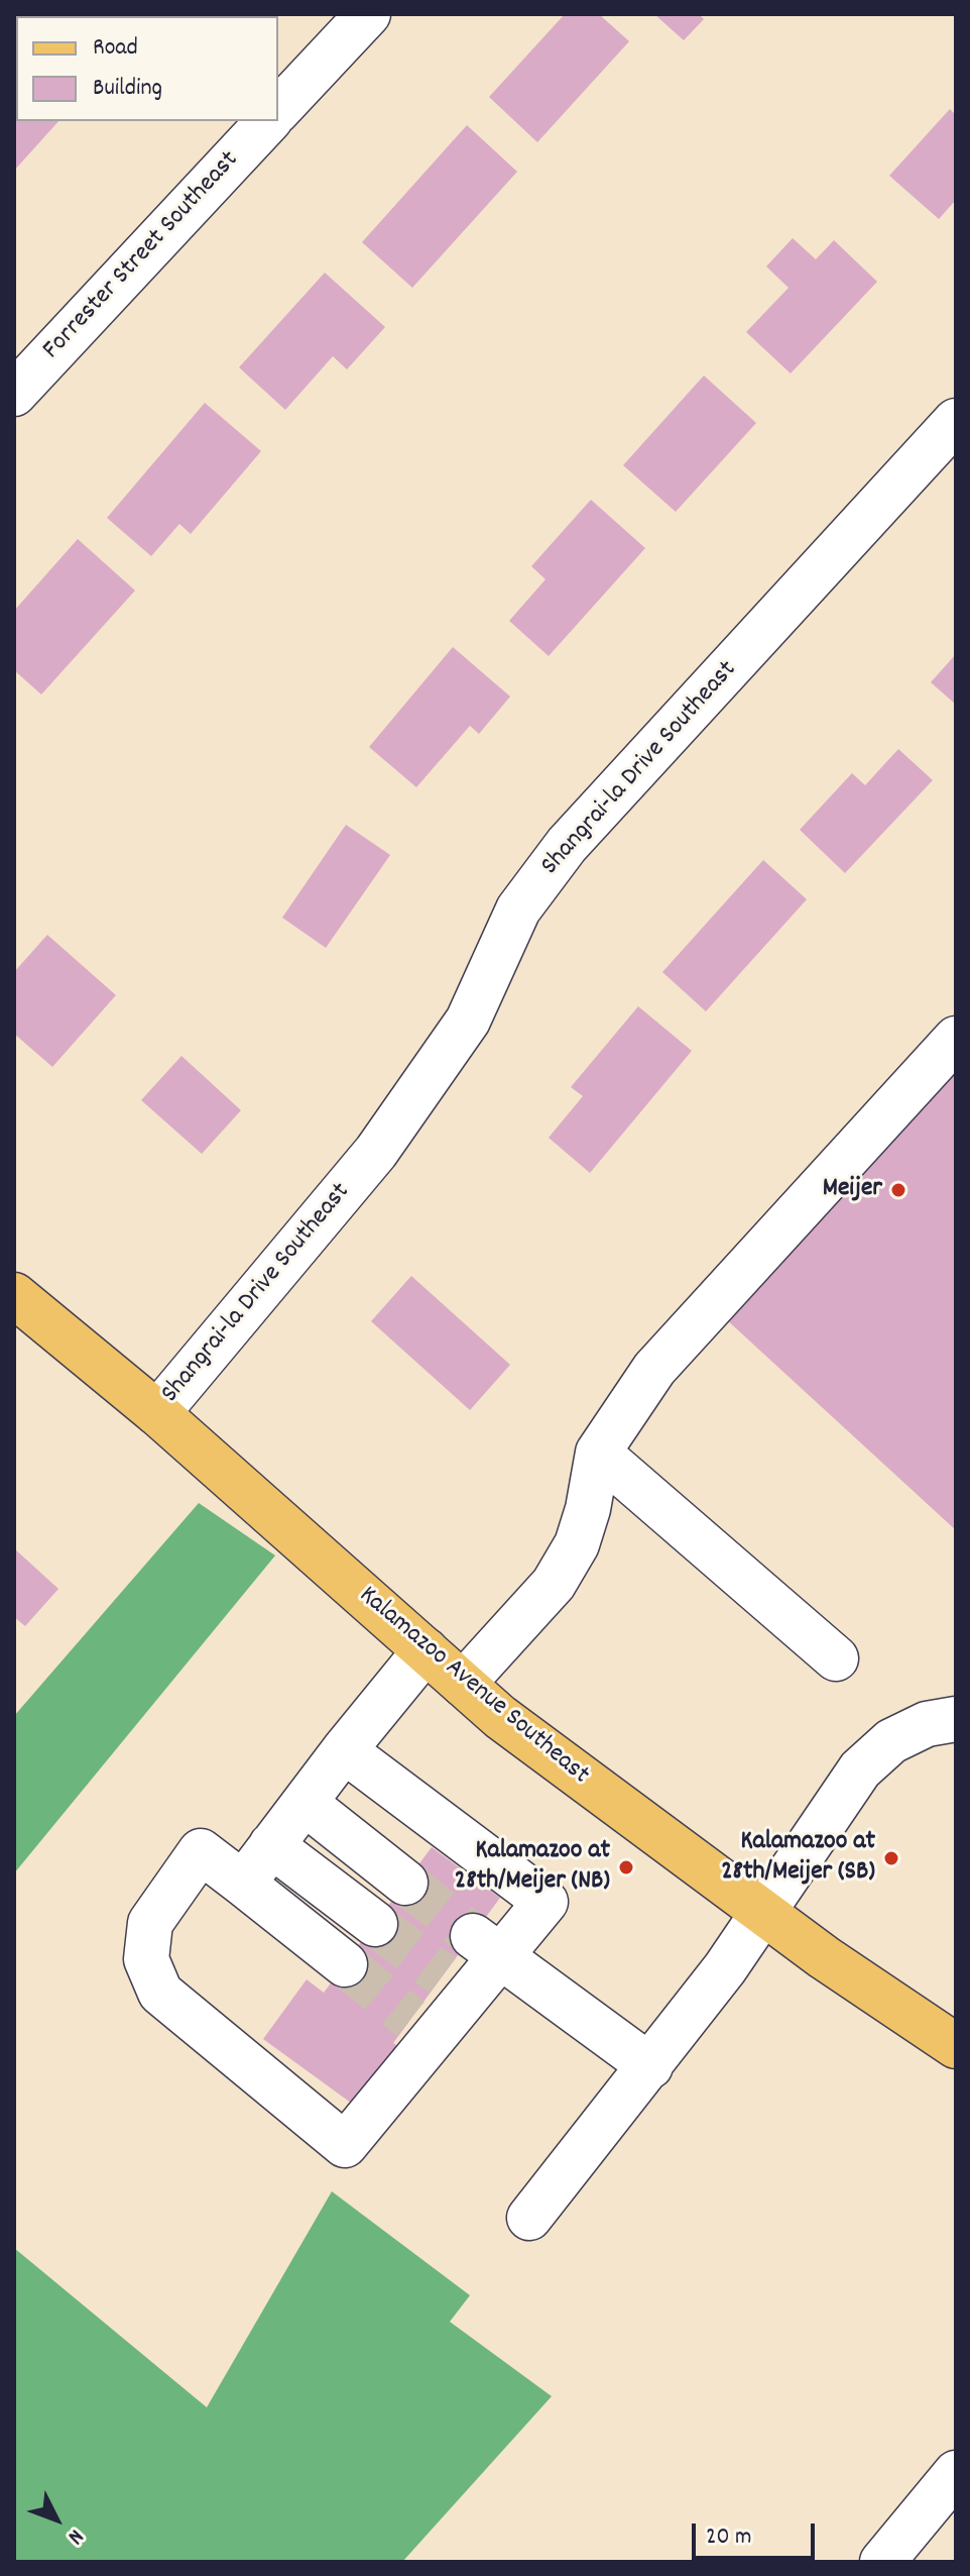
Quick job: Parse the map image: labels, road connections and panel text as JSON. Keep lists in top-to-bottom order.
{
  "streets": {
    "main road": ["Kalamazoo Avenue Southeast"],
    "street": ["Forrester Street Southeast", "Shangrai-la Drive Southeast"]
  },
  "crossings": [
    ["Shangrai-la Drive Southeast", "Kalamazoo Avenue Southeast"]
  ],
  "places": ["Meijer", "Kalamazoo at 28th/Meijer (SB)", "Kalamazoo at 28th/Meijer (NB)"],
  "legend": ["Road", "Building"],
  "scale_bar": "20 m",
  "north": "bottom right"
}
